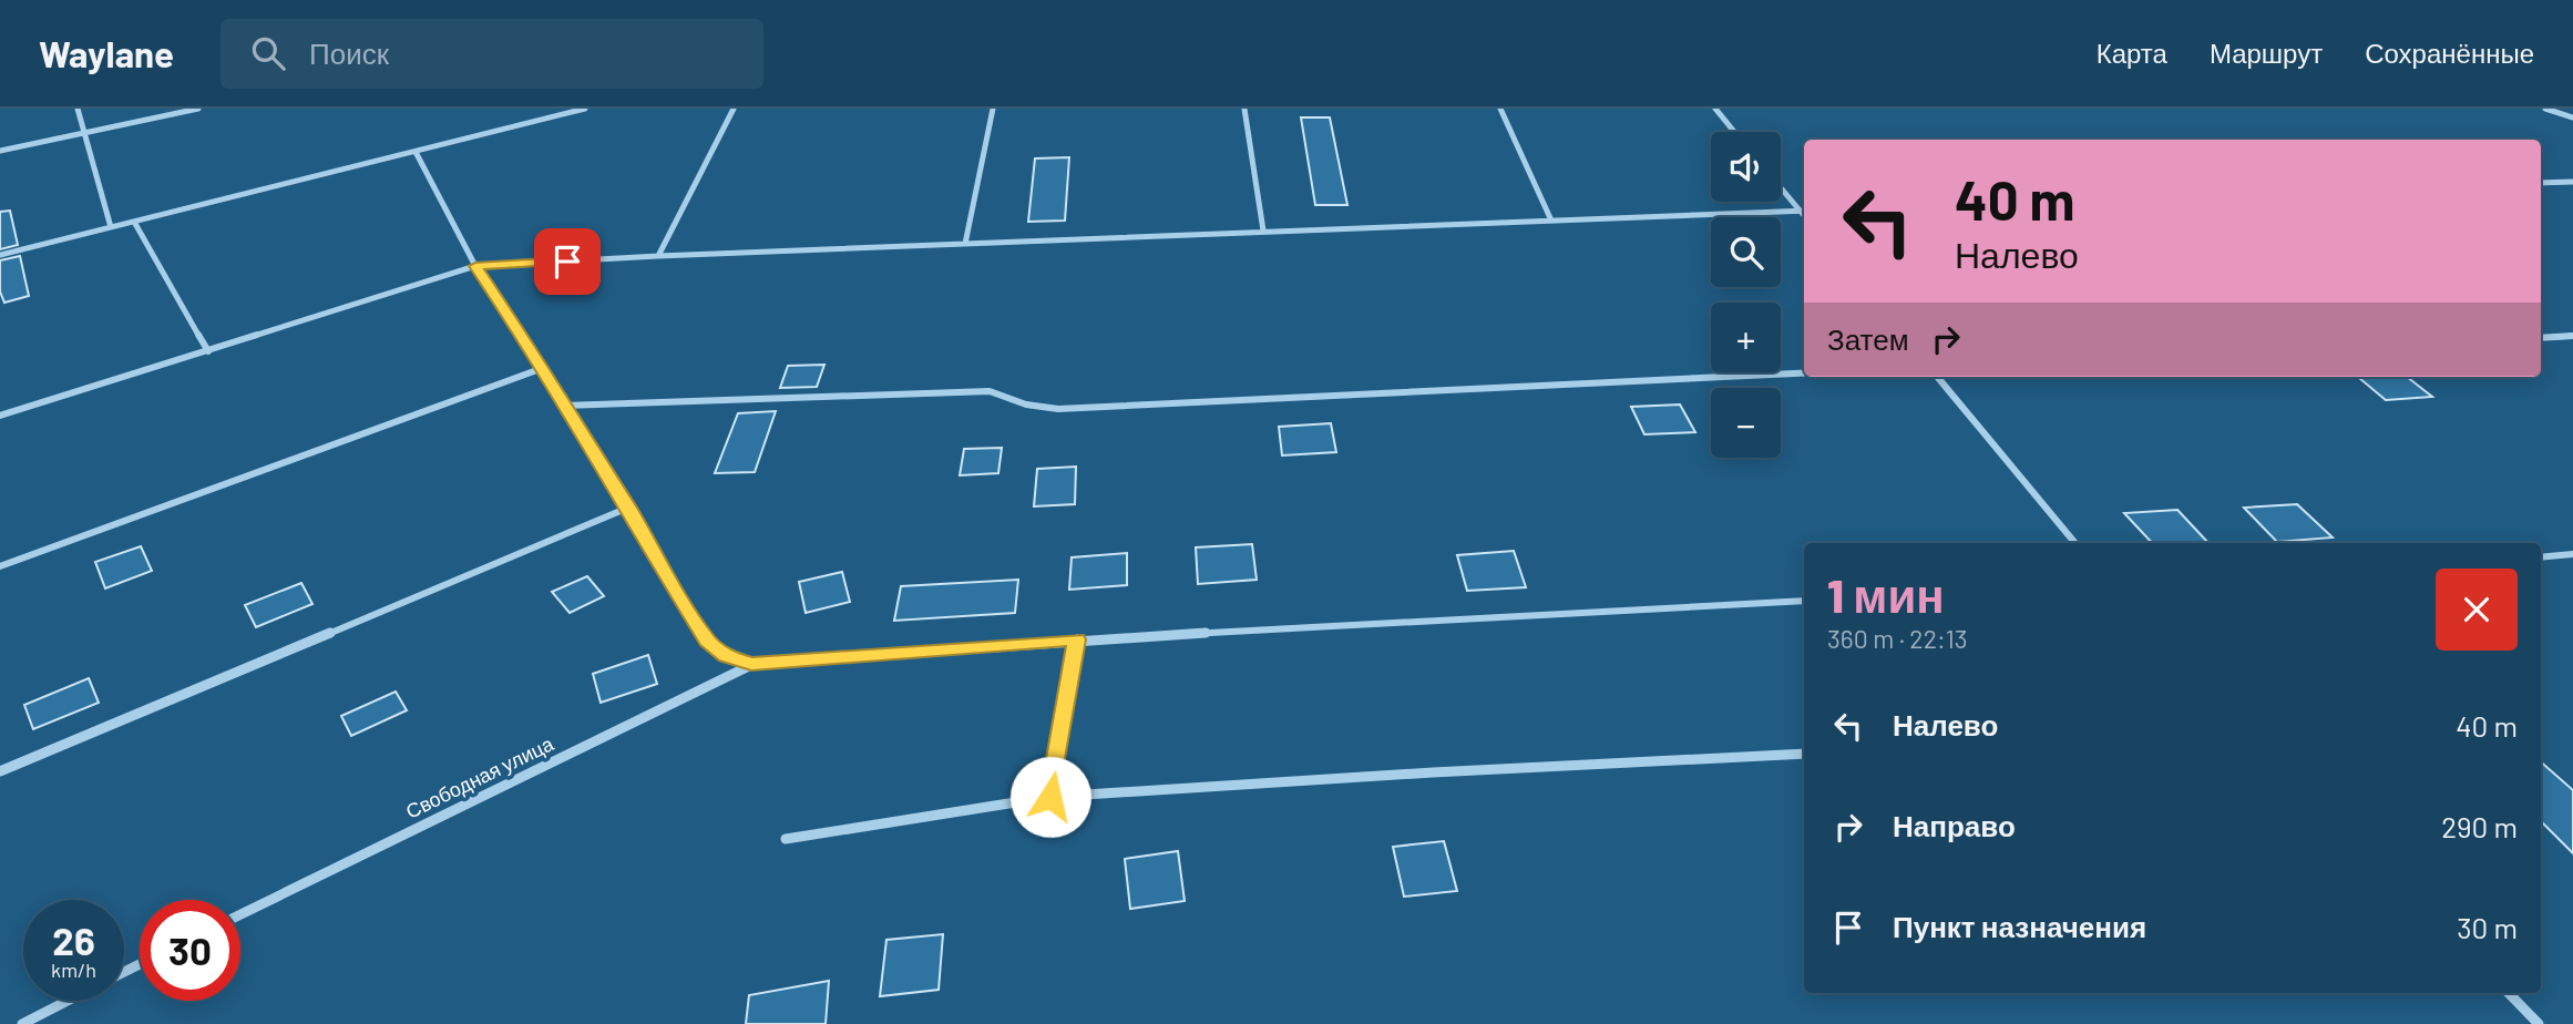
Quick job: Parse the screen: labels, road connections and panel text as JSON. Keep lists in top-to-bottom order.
{
  "streets": {
    "street": ["Свободная улица"]
  },
  "page": {
    "header": "Waylane",
    "search": "Поиск",
    "nav": ["Карта", "Маршрут", "Сохранённые"],
    "map_buttons": ["+", "−"],
    "turn": ["40 m", "Налево"],
    "then": "Затем",
    "heading": ["1 мин", "360 m · 22:13"],
    "list": [
      {
        "name": "Налево",
        "value": "40 m"
      },
      {
        "name": "Направо",
        "value": "290 m"
      },
      {
        "name": "Пункт назначения",
        "value": "30 m"
      }
    ],
    "speed": "26 km/h",
    "limit": "30"
  }
}
